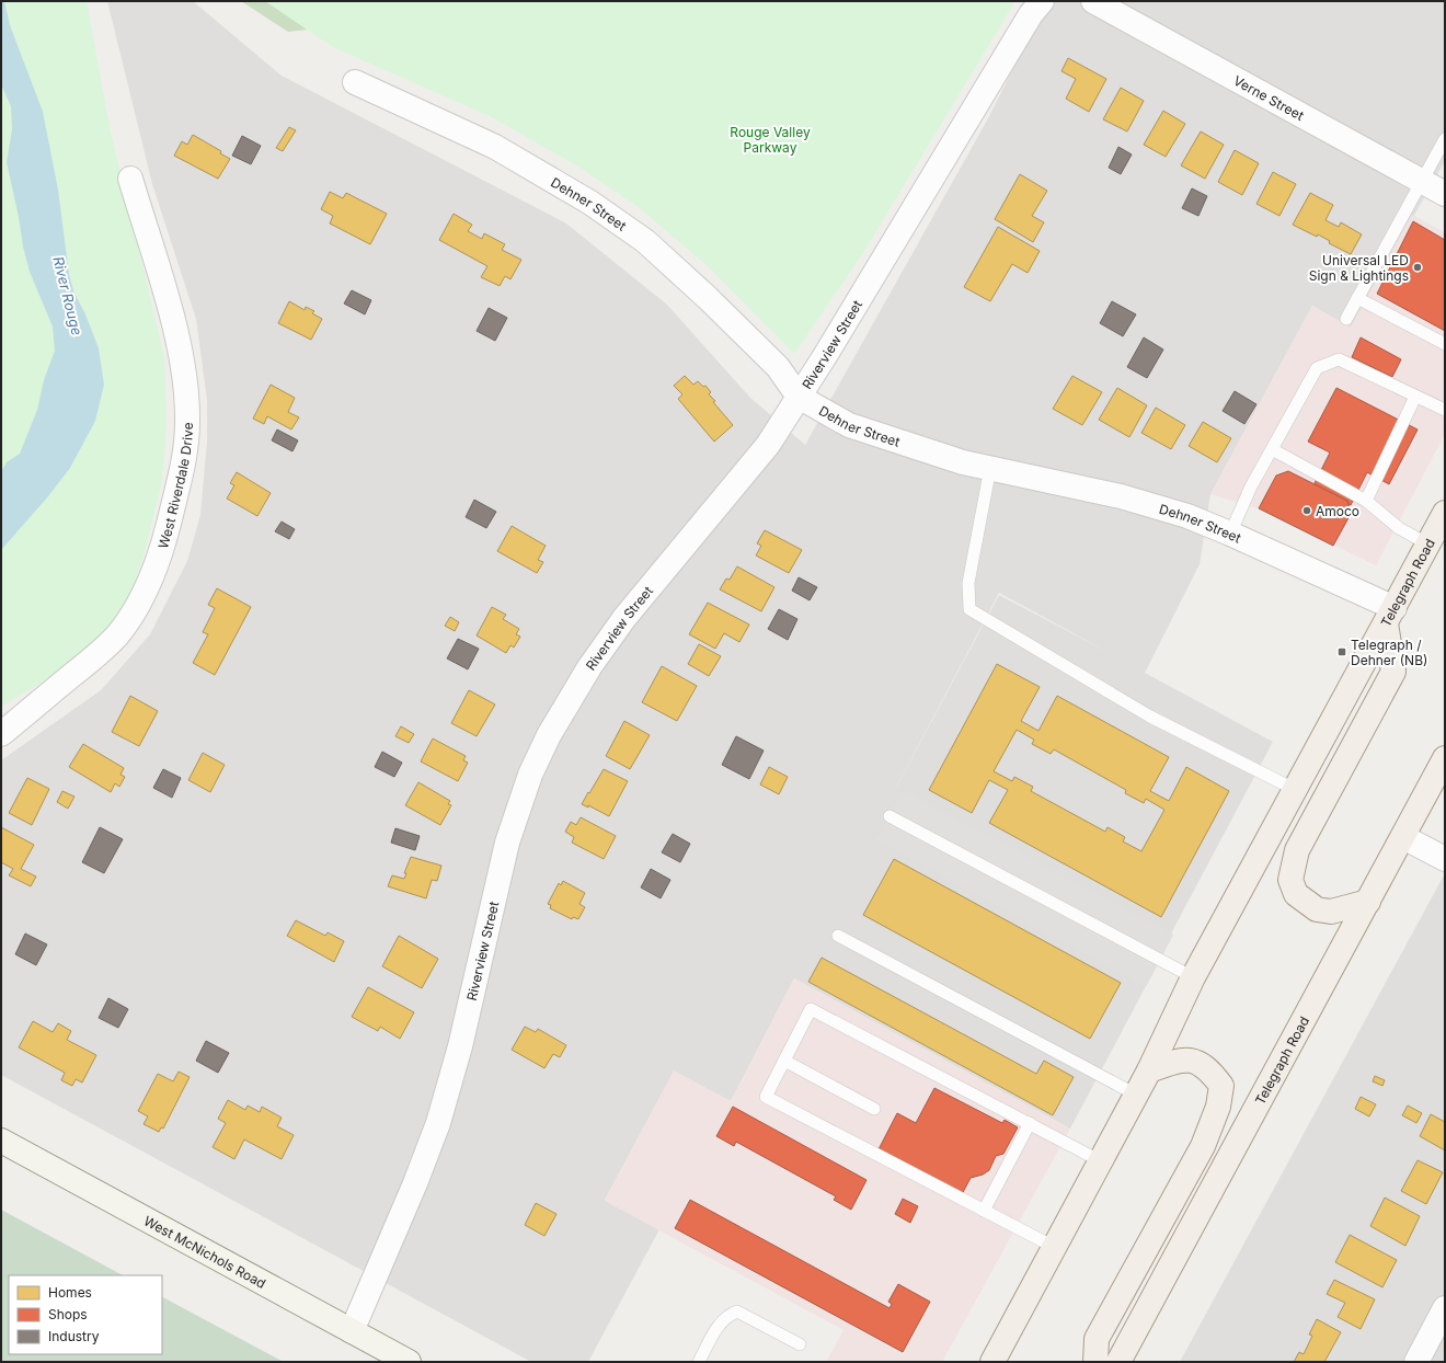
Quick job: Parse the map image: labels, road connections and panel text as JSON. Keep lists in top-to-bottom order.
{
  "streets": {
    "main road": ["Telegraph Road", "West McNichols Road"],
    "street": [
      "Verne Street",
      "Dehner Street",
      "Riverview Street",
      "West Riverdale Drive"
    ]
  },
  "crossings": [
    ["Dehner Street", "Riverview Street"],
    ["Dehner Street", "Telegraph Road"],
    ["Riverview Street", "West McNichols Road"]
  ],
  "water": ["River Rouge"],
  "parks": ["Rouge Valley Parkway"],
  "places": {
    "other": ["Universal LED Sign & Lightings", "Amoco"],
    "transit": ["Telegraph / Dehner (NB)"]
  },
  "legend": ["Homes", "Shops", "Industry"]
}
